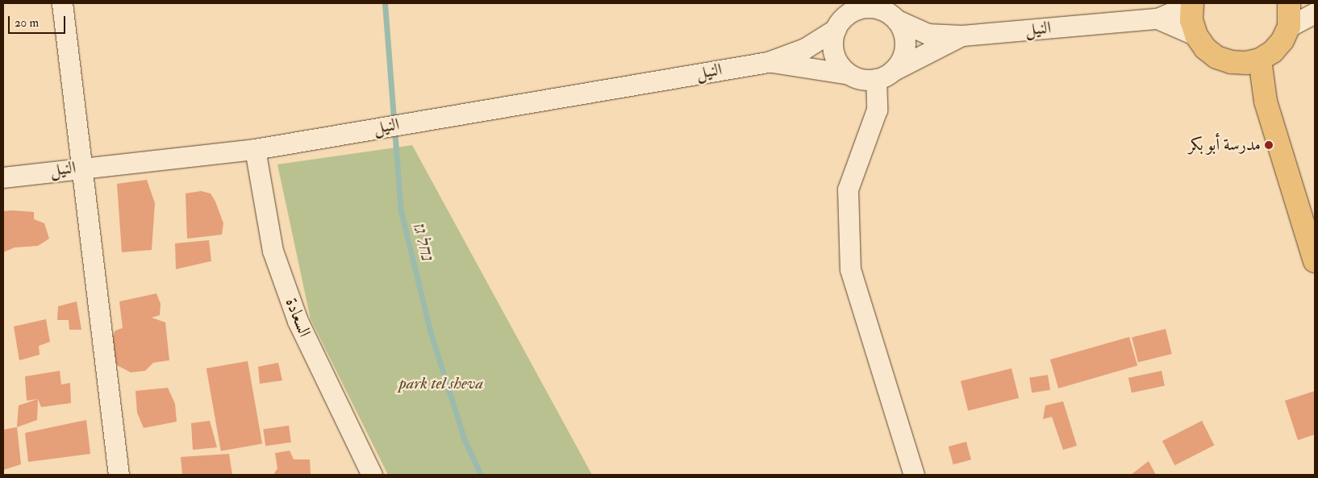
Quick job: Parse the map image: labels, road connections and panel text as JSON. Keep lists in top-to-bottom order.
{
  "streets": {
    "street": ["النيل", "السعادة"]
  },
  "crossings": [
    ["النيل", "السعادة"]
  ],
  "water": ["נחל גז"],
  "parks": ["park tel sheva"],
  "places": ["مدرسة أبو بكر"],
  "scale_bar": "20 m"
}
